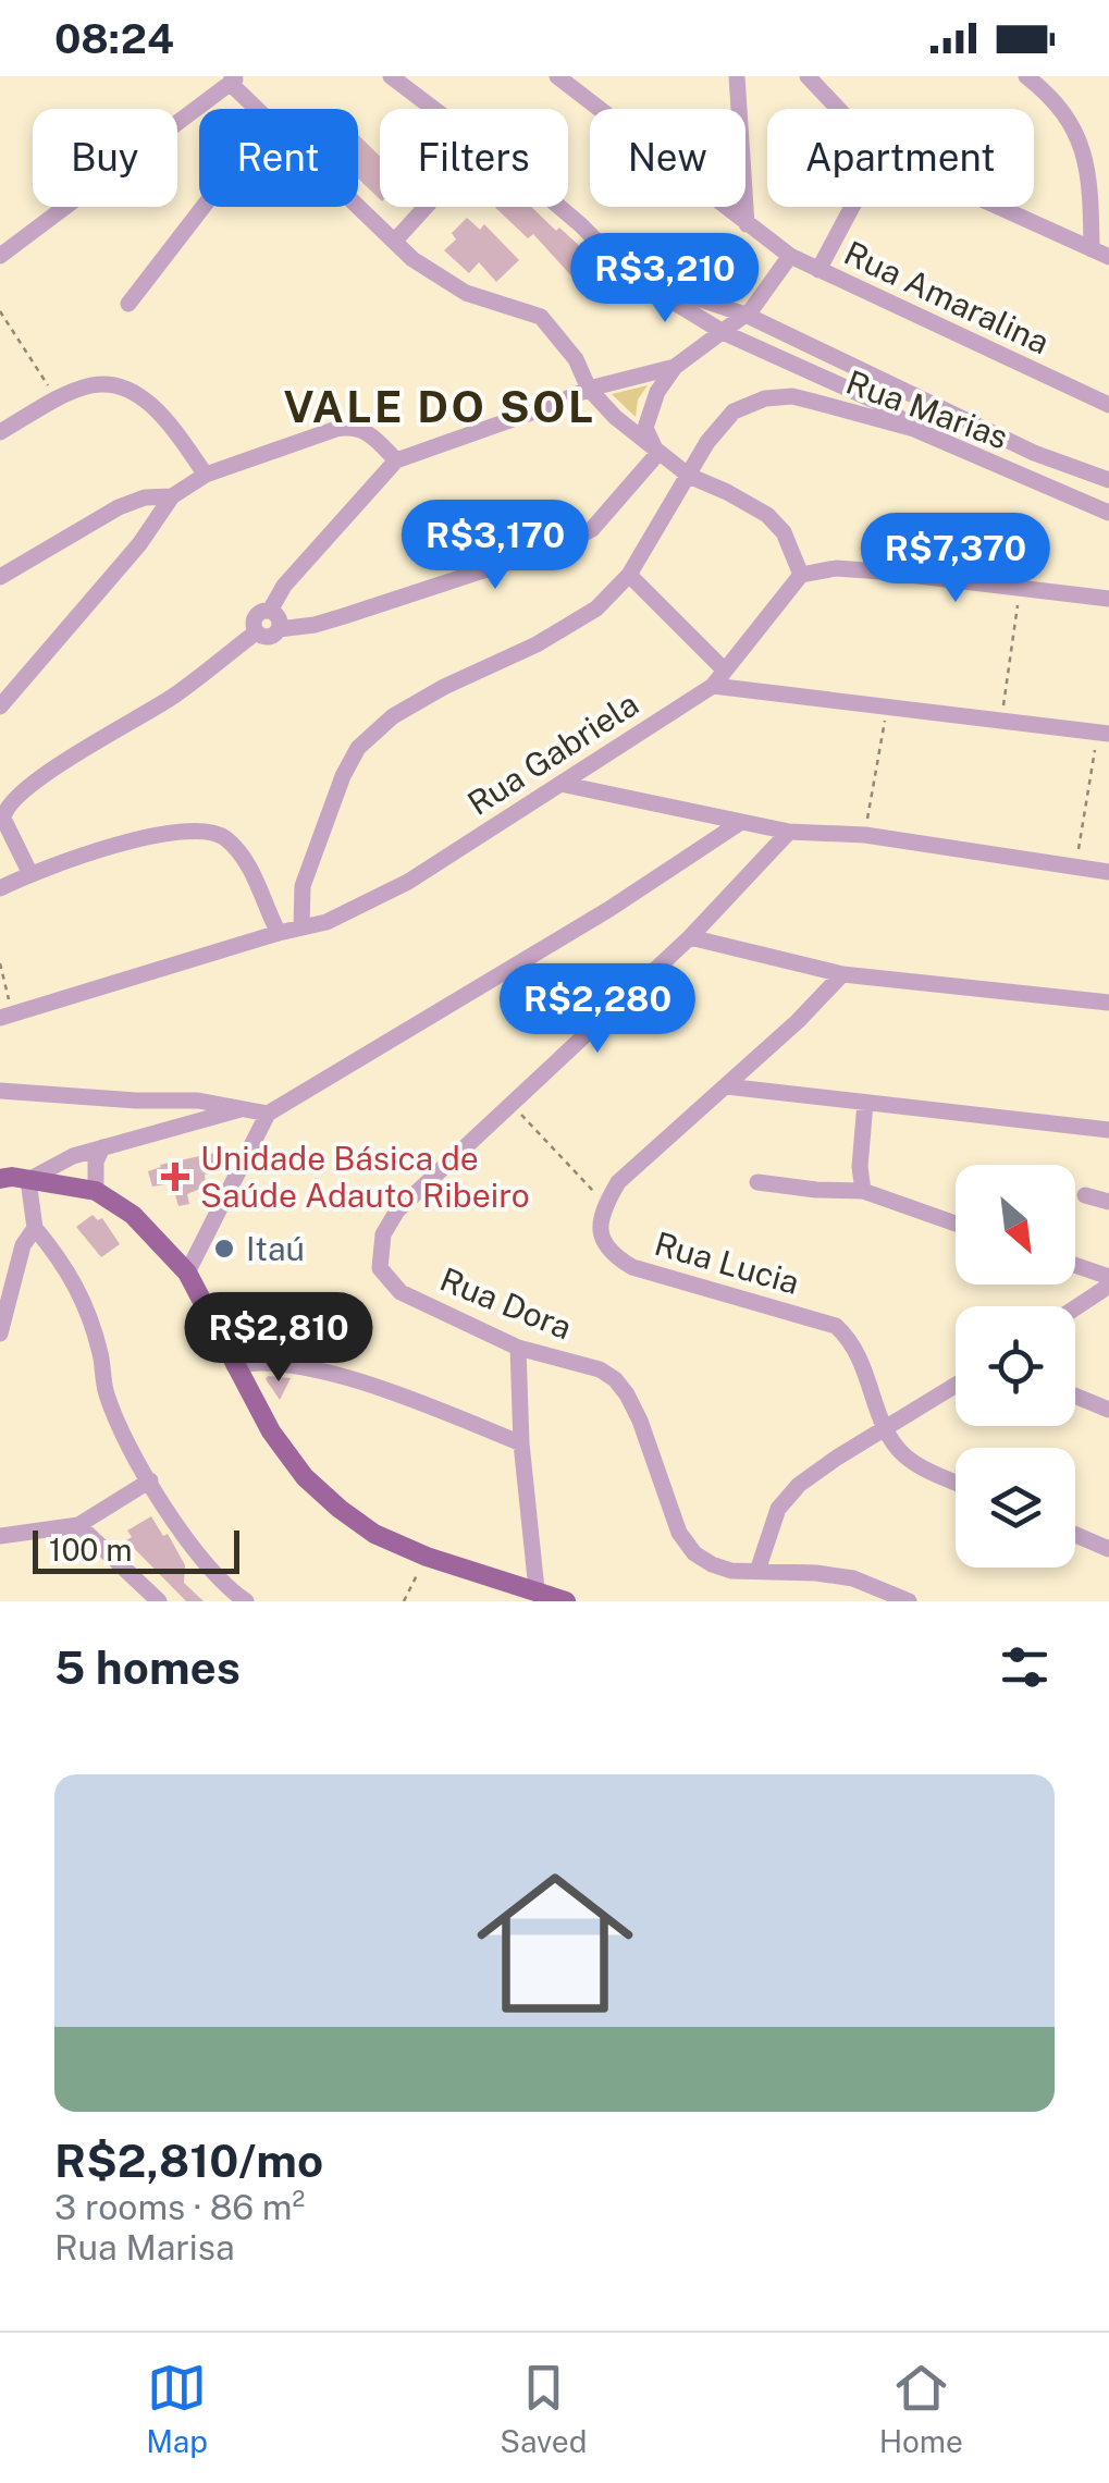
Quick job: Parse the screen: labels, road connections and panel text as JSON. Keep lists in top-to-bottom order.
{
  "streets": {
    "street": [
      "Rua Amaralina",
      "Rua Marias",
      "Rua Gabriela",
      "Rua Lucia",
      "Rua Dora"
    ]
  },
  "districts": ["VALE DO SOL"],
  "places": {
    "health": ["Unidade Básica de Saúde Adauto Ribeiro"],
    "other": ["Itaú"]
  },
  "scale_bar": "100 m",
  "north": "bottom right",
  "page": {
    "status": "08:24",
    "chip": [
      "Buy",
      "Rent",
      "Filters",
      "New",
      "Apartment"
    ],
    "price": [
      "R$3,210",
      "R$3,170",
      "R$7,370",
      "R$2,280",
      "R$2,810"
    ],
    "scale": "100 m",
    "heading": "5 homes",
    "list": [
      {
        "name": "R$2,810/mo",
        "note": "3 rooms · 86 m² · Rua Marisa"
      }
    ],
    "tabs": ["Map", "Saved", "Home"]
  }
}
